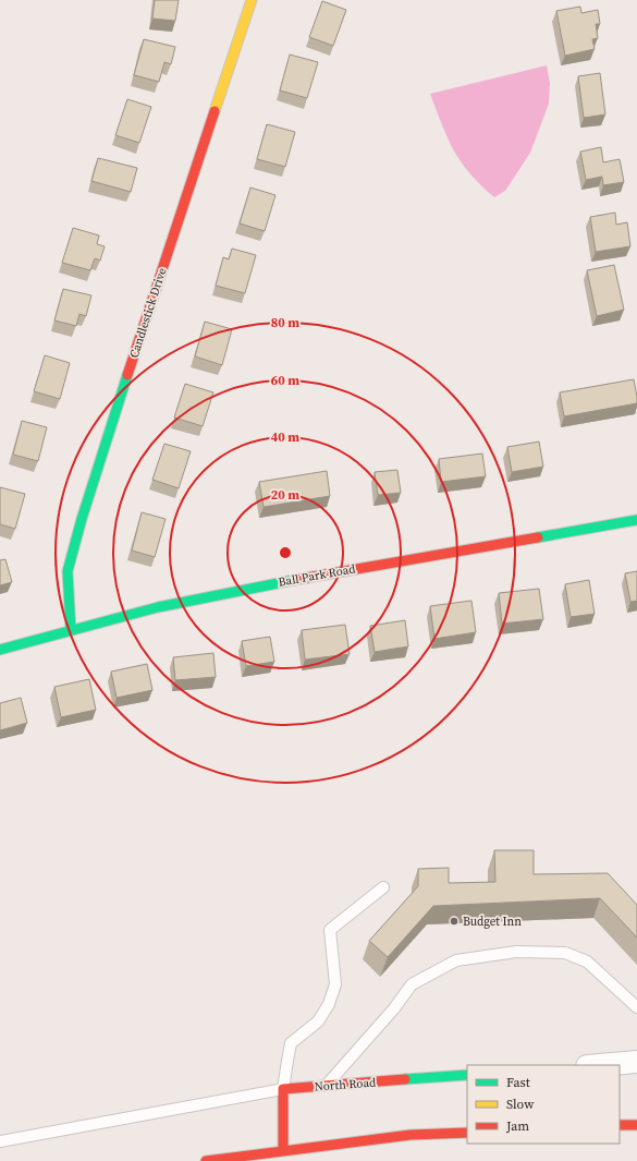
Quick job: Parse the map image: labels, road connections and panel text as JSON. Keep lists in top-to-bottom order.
{
  "streets": {
    "main road": ["Candlestick Drive", "Ball Park Road", "North Road"]
  },
  "crossings": [
    ["Candlestick Drive", "Ball Park Road"]
  ],
  "places": ["Budget Inn"],
  "legend": ["Fast", "Slow", "Jam"],
  "rings": [
    "80 m",
    "60 m",
    "40 m",
    "20 m"
  ]
}
